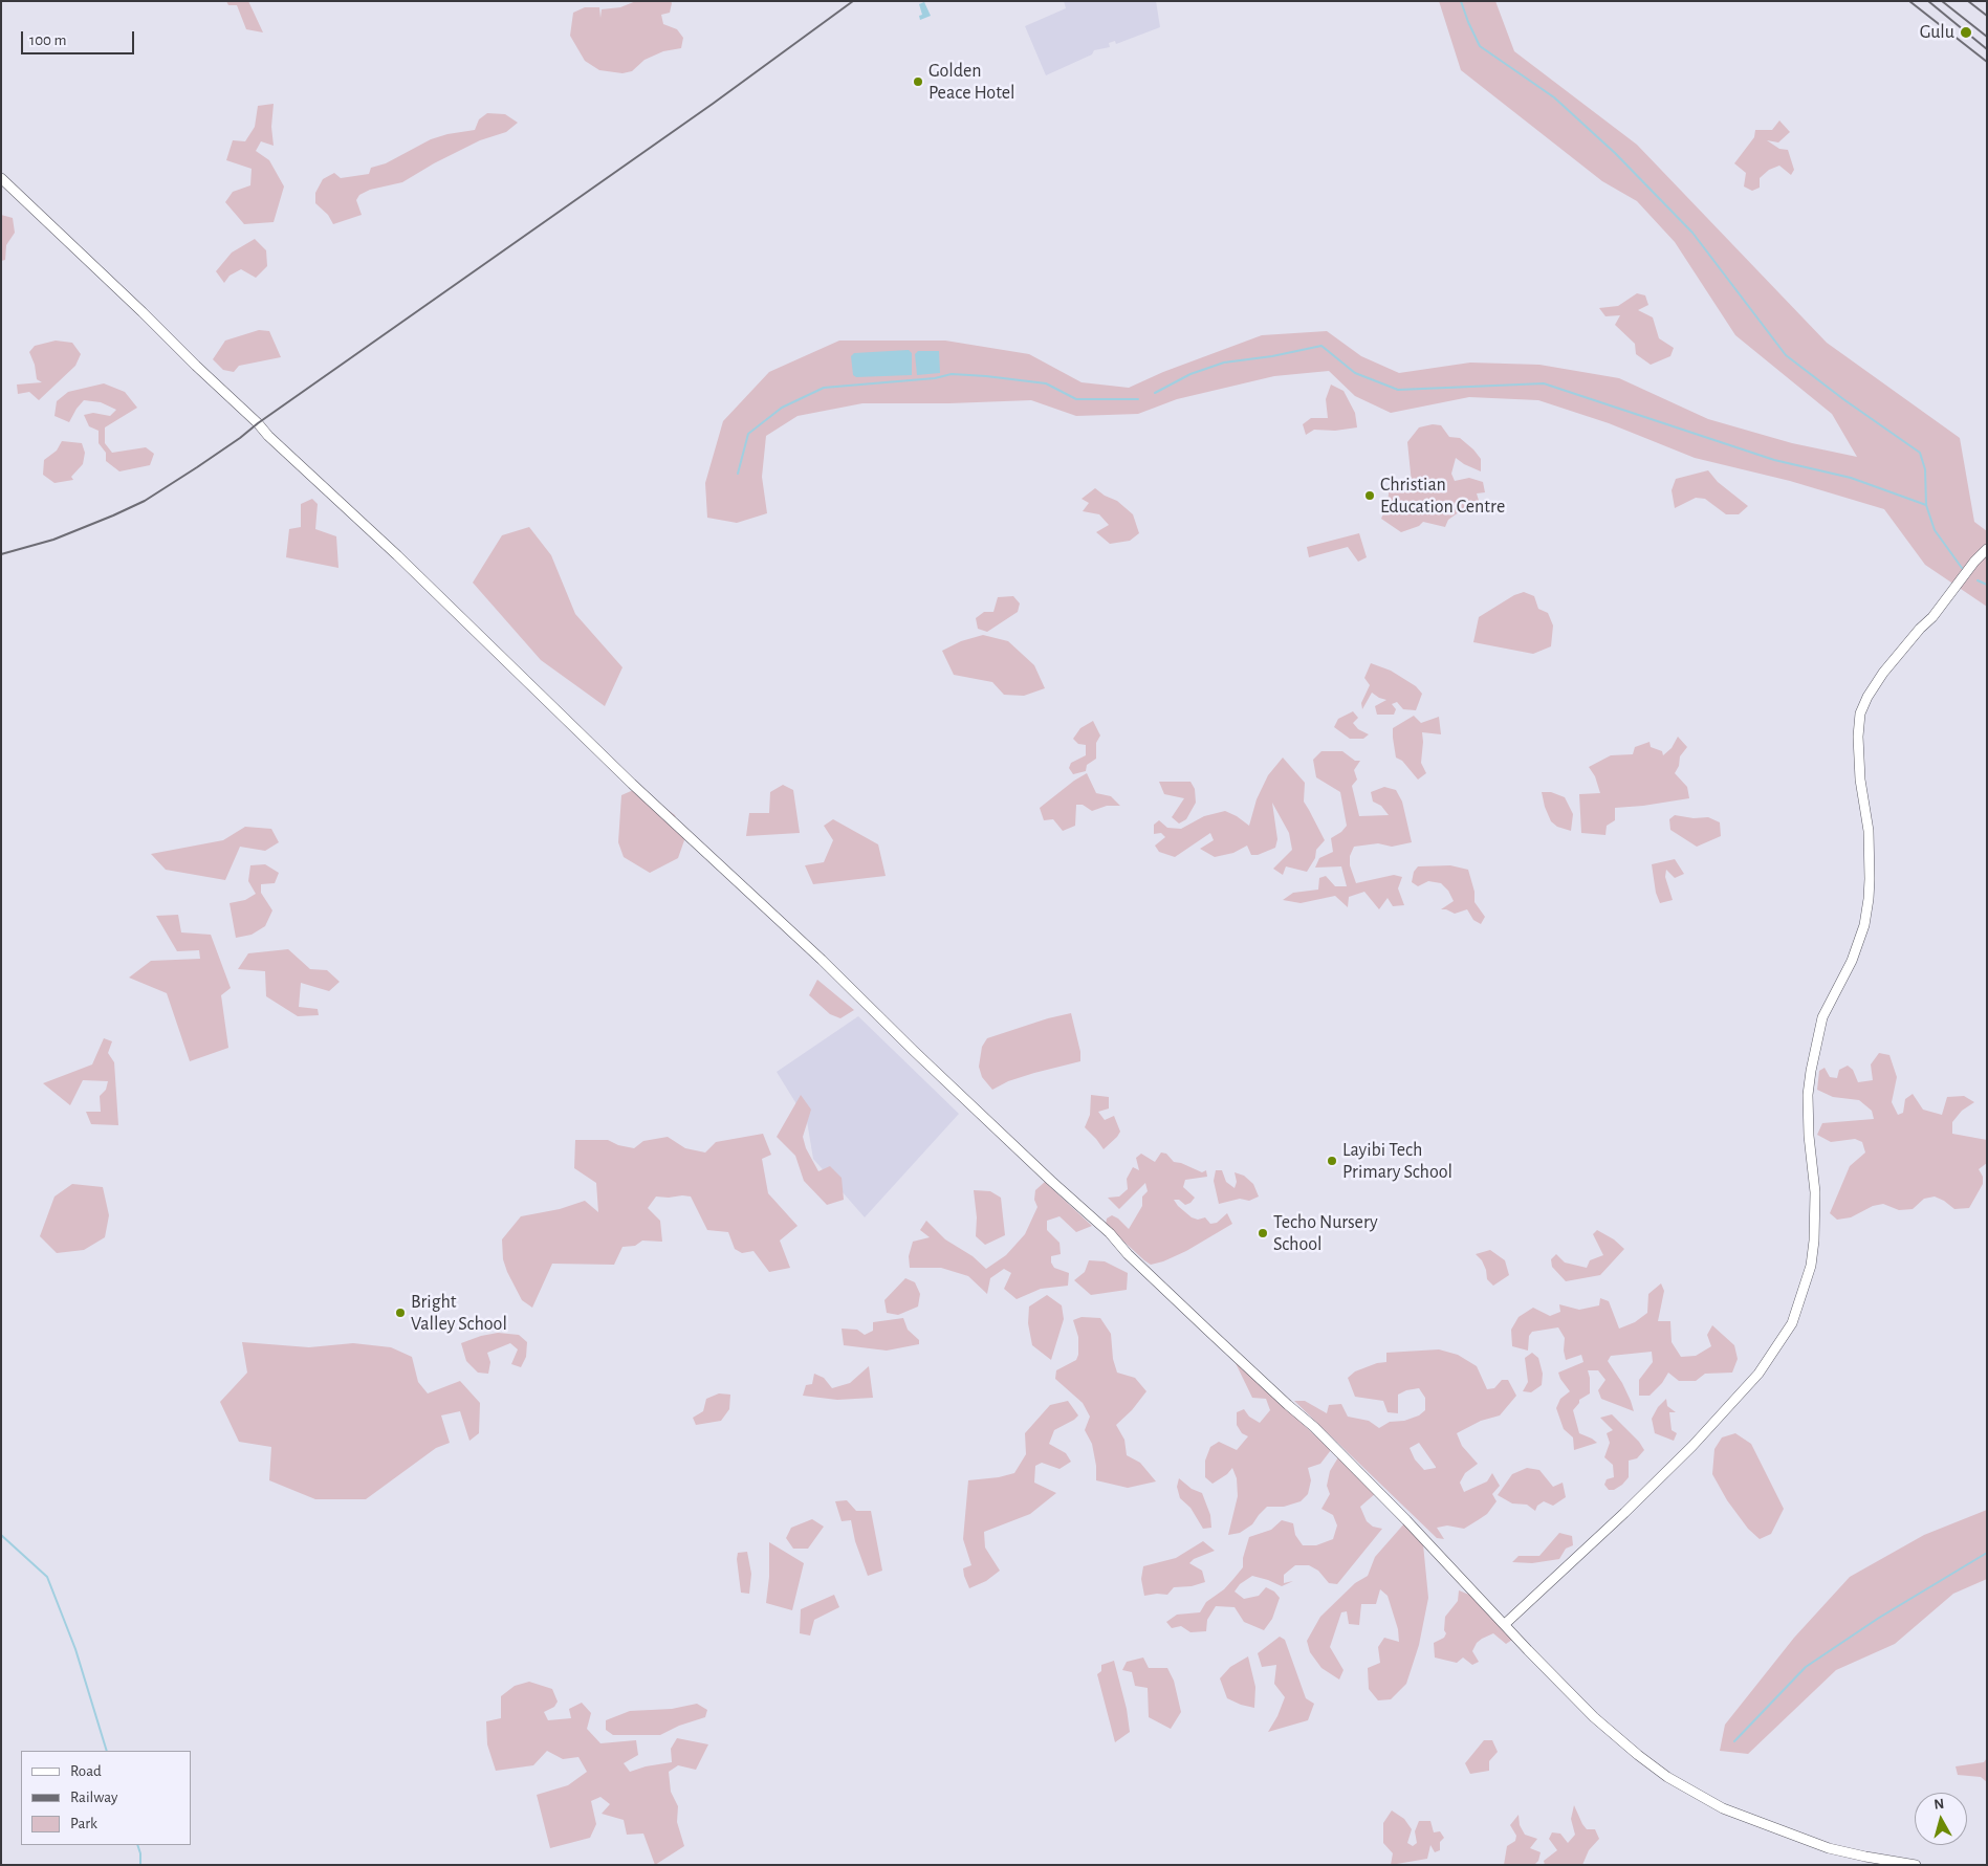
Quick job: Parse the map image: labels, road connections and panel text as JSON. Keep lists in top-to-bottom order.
{
  "places": [
    "Gulu",
    "Golden Peace Hotel",
    "Christian Education Centre",
    "Layibi Tech Primary School",
    "Techo Nursery School",
    "Bright Valley School"
  ],
  "legend": ["Road", "Railway", "Park"],
  "scale_bar": "100 m",
  "north": "top"
}
